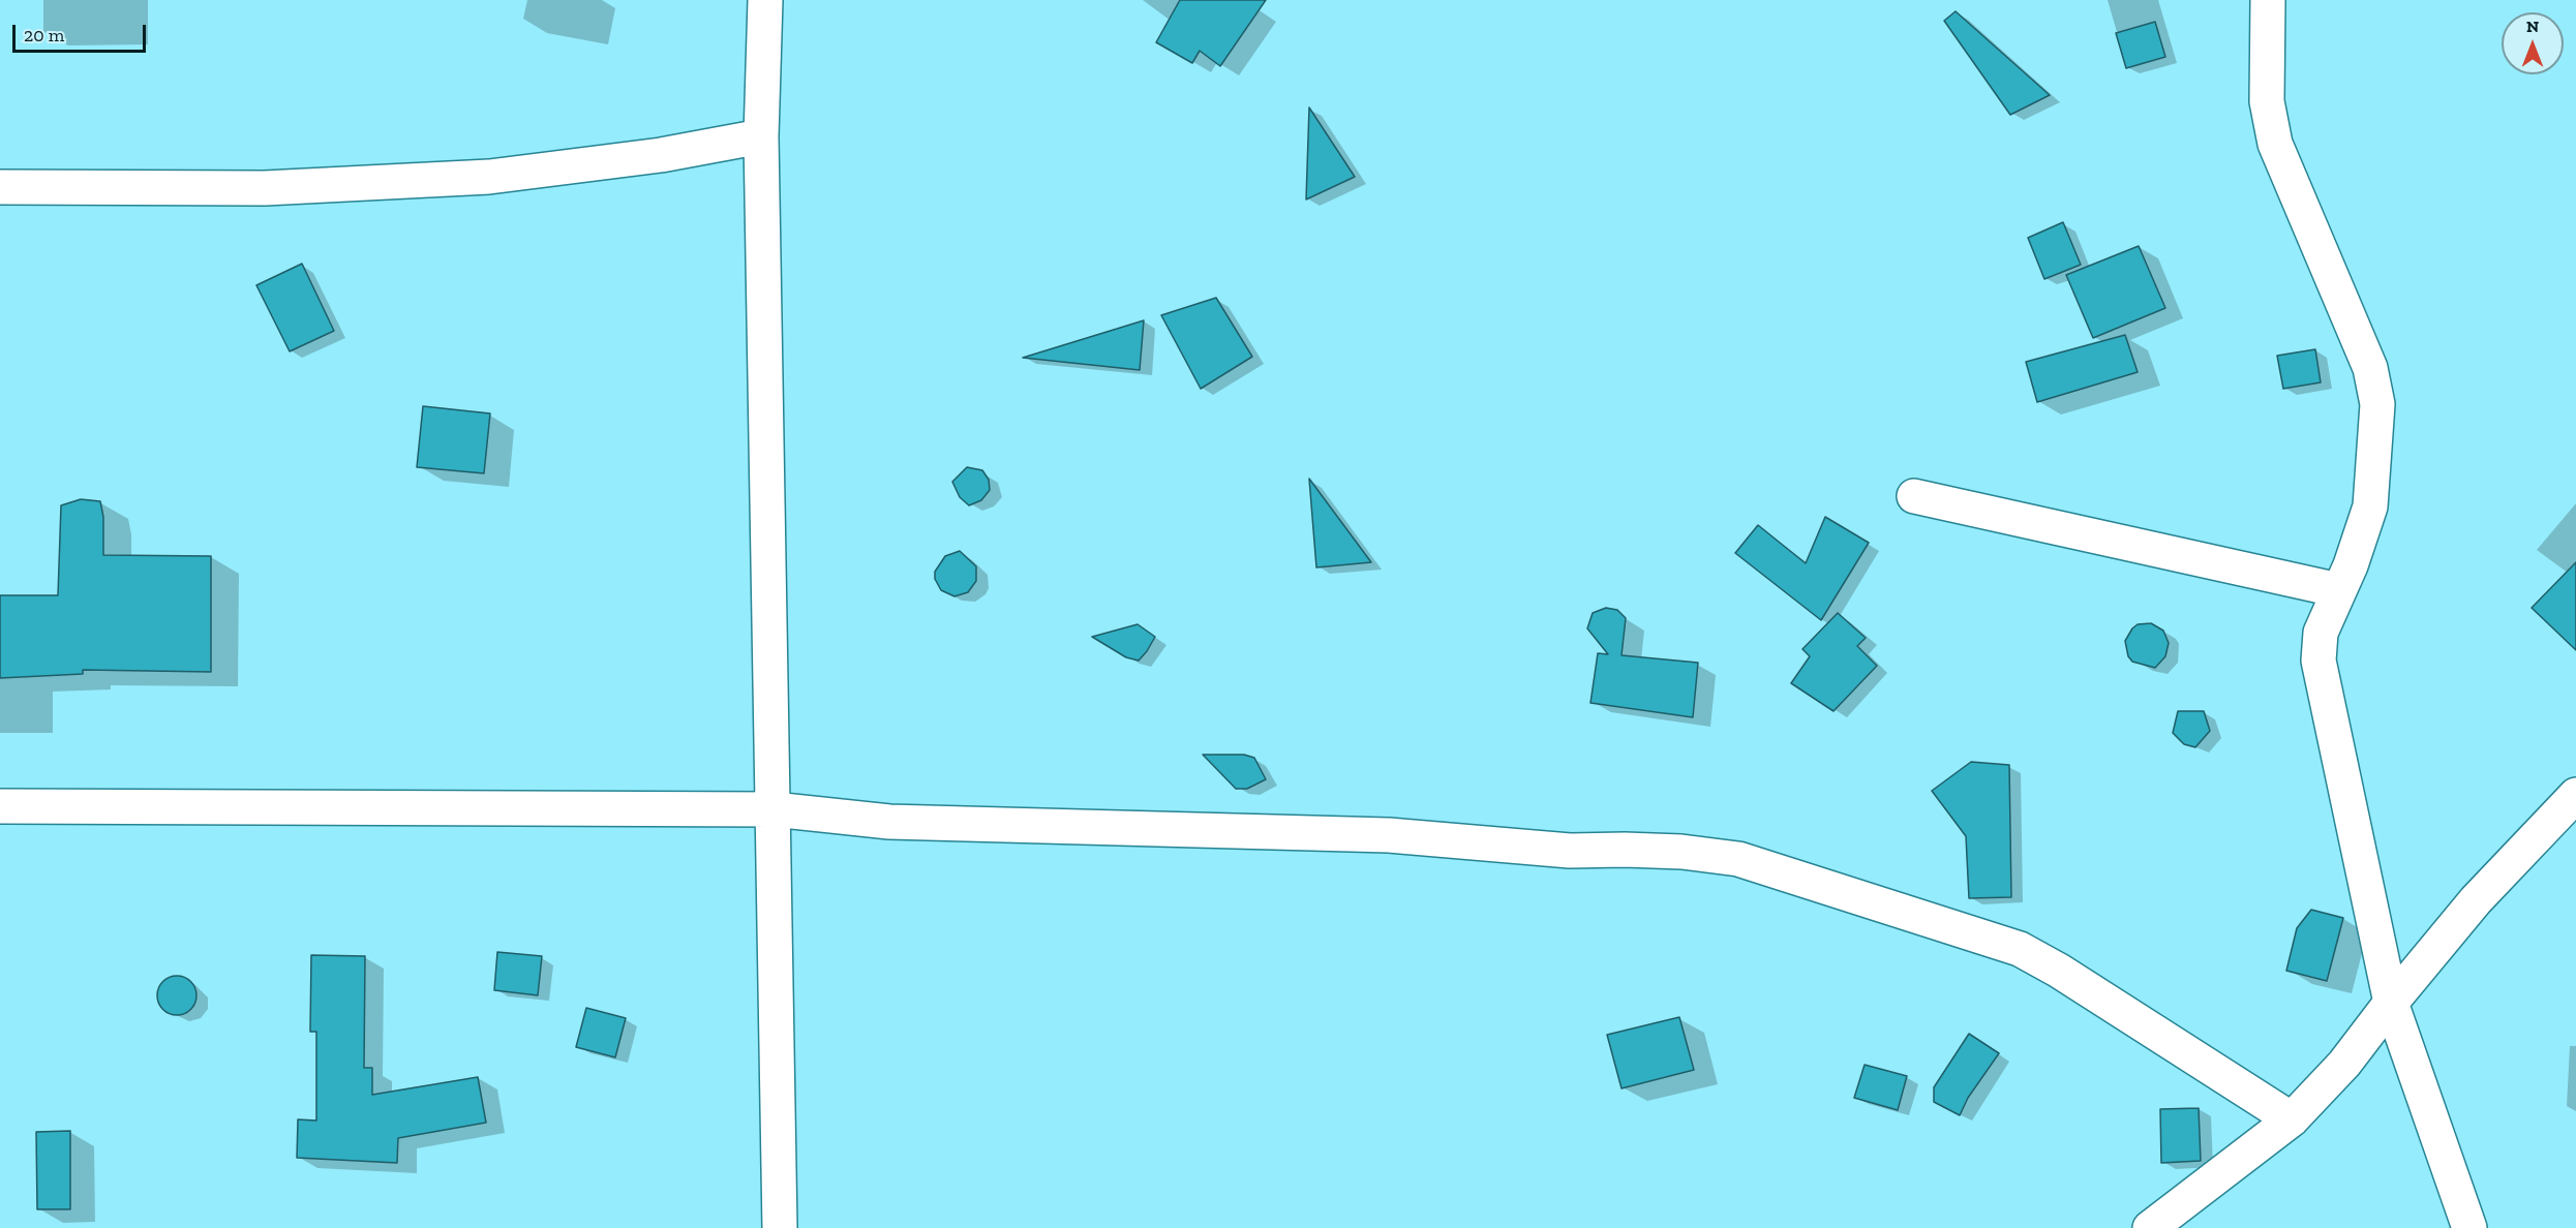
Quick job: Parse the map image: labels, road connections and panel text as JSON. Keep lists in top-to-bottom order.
{
  "scale_bar": "20 m",
  "north": "top"
}
